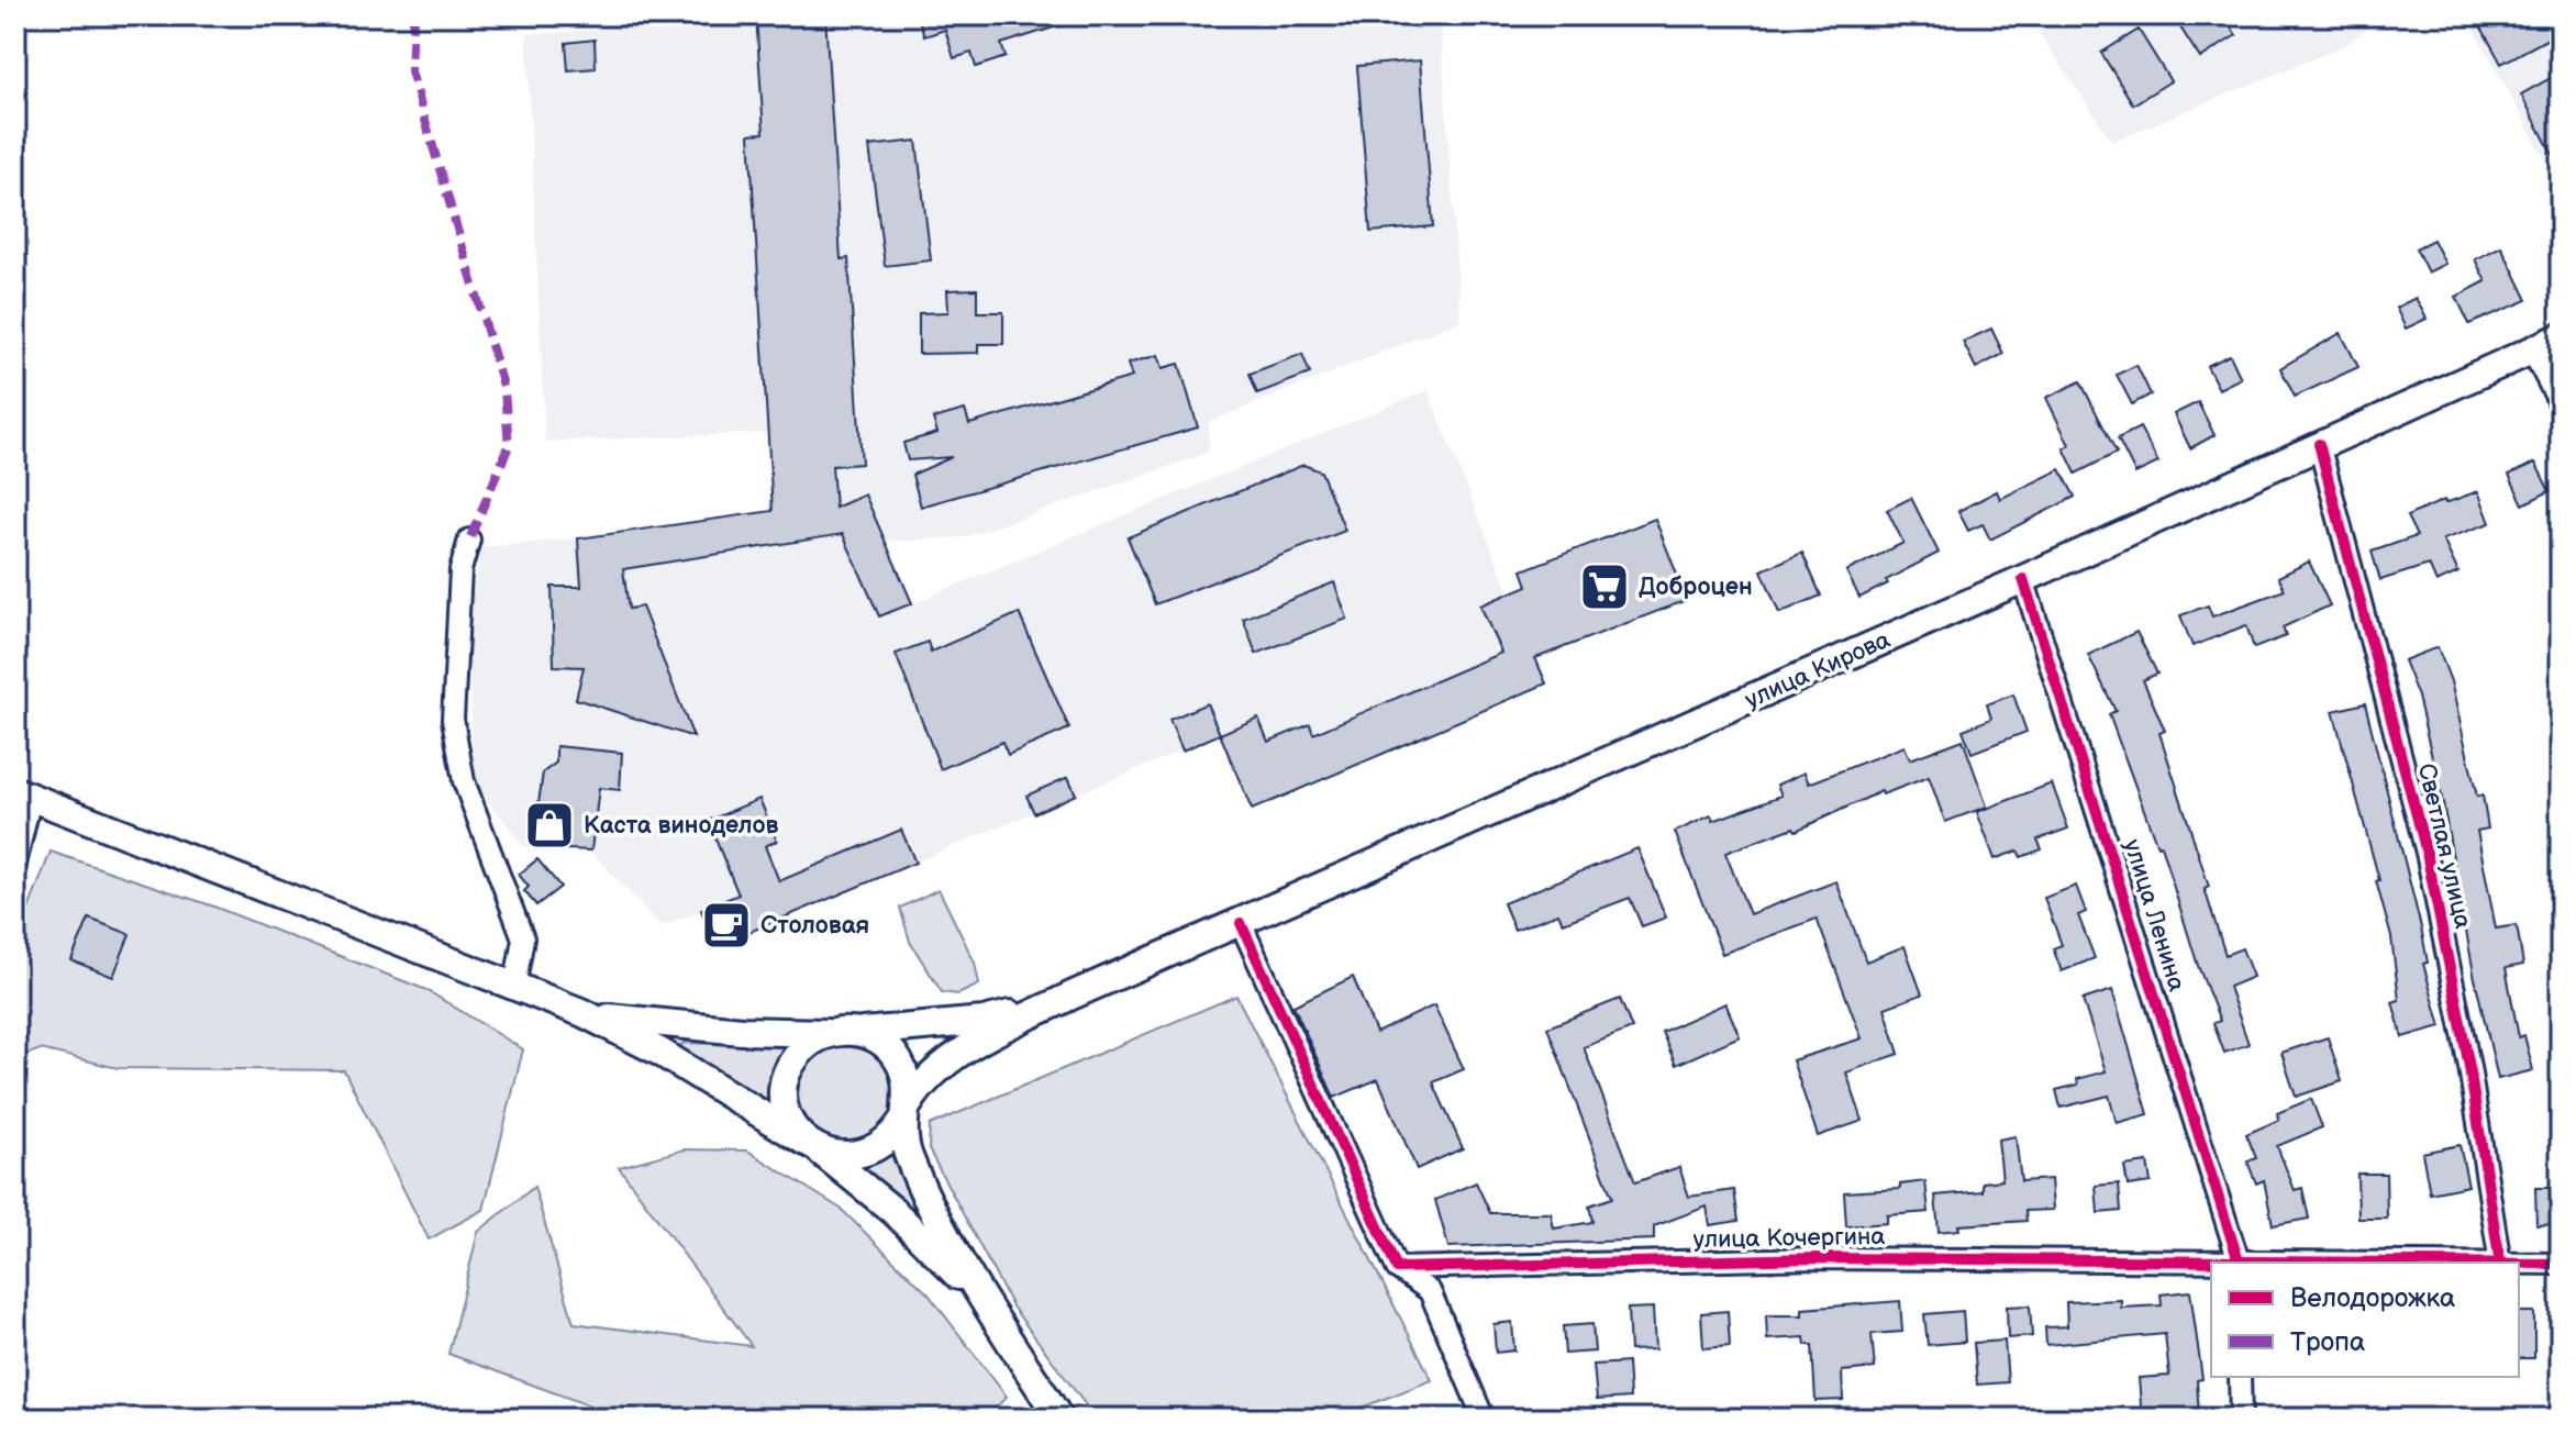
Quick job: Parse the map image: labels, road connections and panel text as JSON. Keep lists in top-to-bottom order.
{
  "streets": {
    "main road": ["улица Кирова"],
    "street": ["Светлая улица", "улица Ленина", "улица Кочергина"]
  },
  "crossings": [
    ["улица Кирова", "Светлая улица"],
    ["улица Кирова", "улица Ленина"],
    ["улица Ленина", "улица Кочергина"]
  ],
  "places": {
    "supermarket": ["Доброцен"],
    "shop": ["Каста виноделов"],
    "cafe": ["Столовая"]
  },
  "legend": ["Велодорожка", "Тропа"]
}
